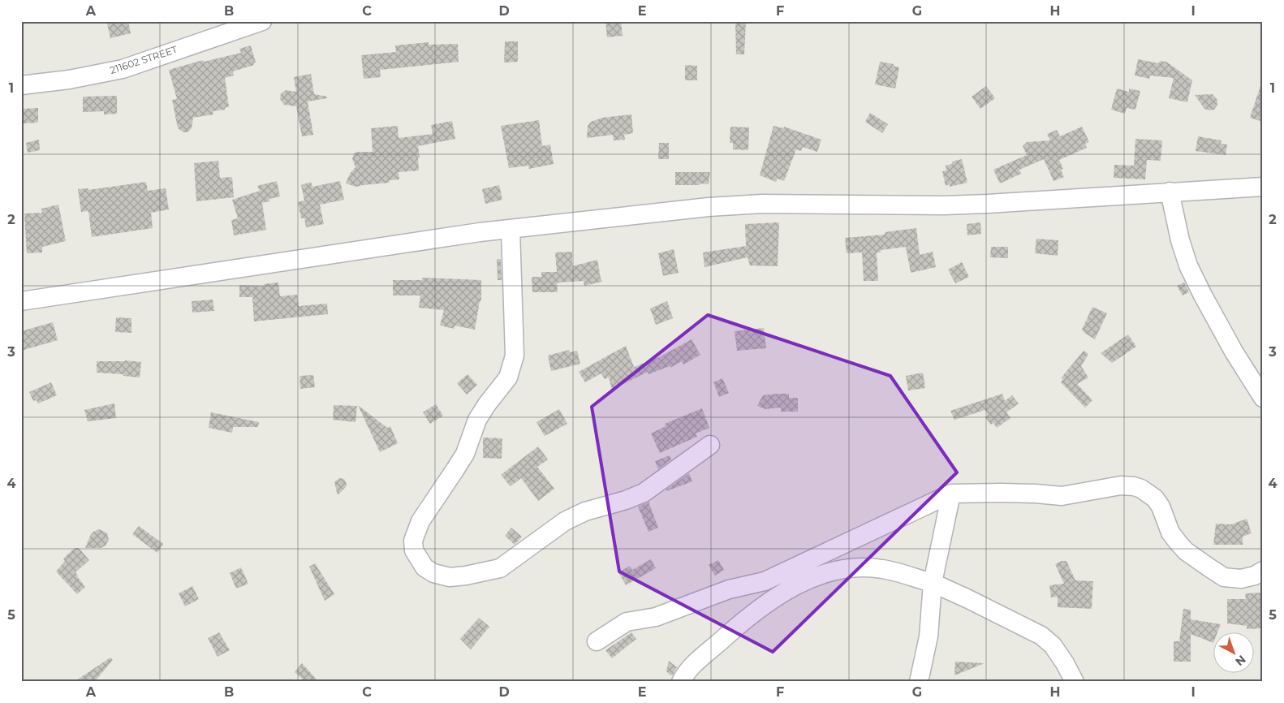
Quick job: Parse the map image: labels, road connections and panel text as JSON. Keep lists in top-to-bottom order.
{
  "streets": {
    "street": ["211602 STREET"]
  },
  "north": "bottom right",
  "grid": {
    "columns": [
      "A",
      "B",
      "C",
      "D",
      "E",
      "F",
      "G",
      "H",
      "I"
    ],
    "rows": [
      "1",
      "2",
      "3",
      "4",
      "5"
    ]
  }
}
